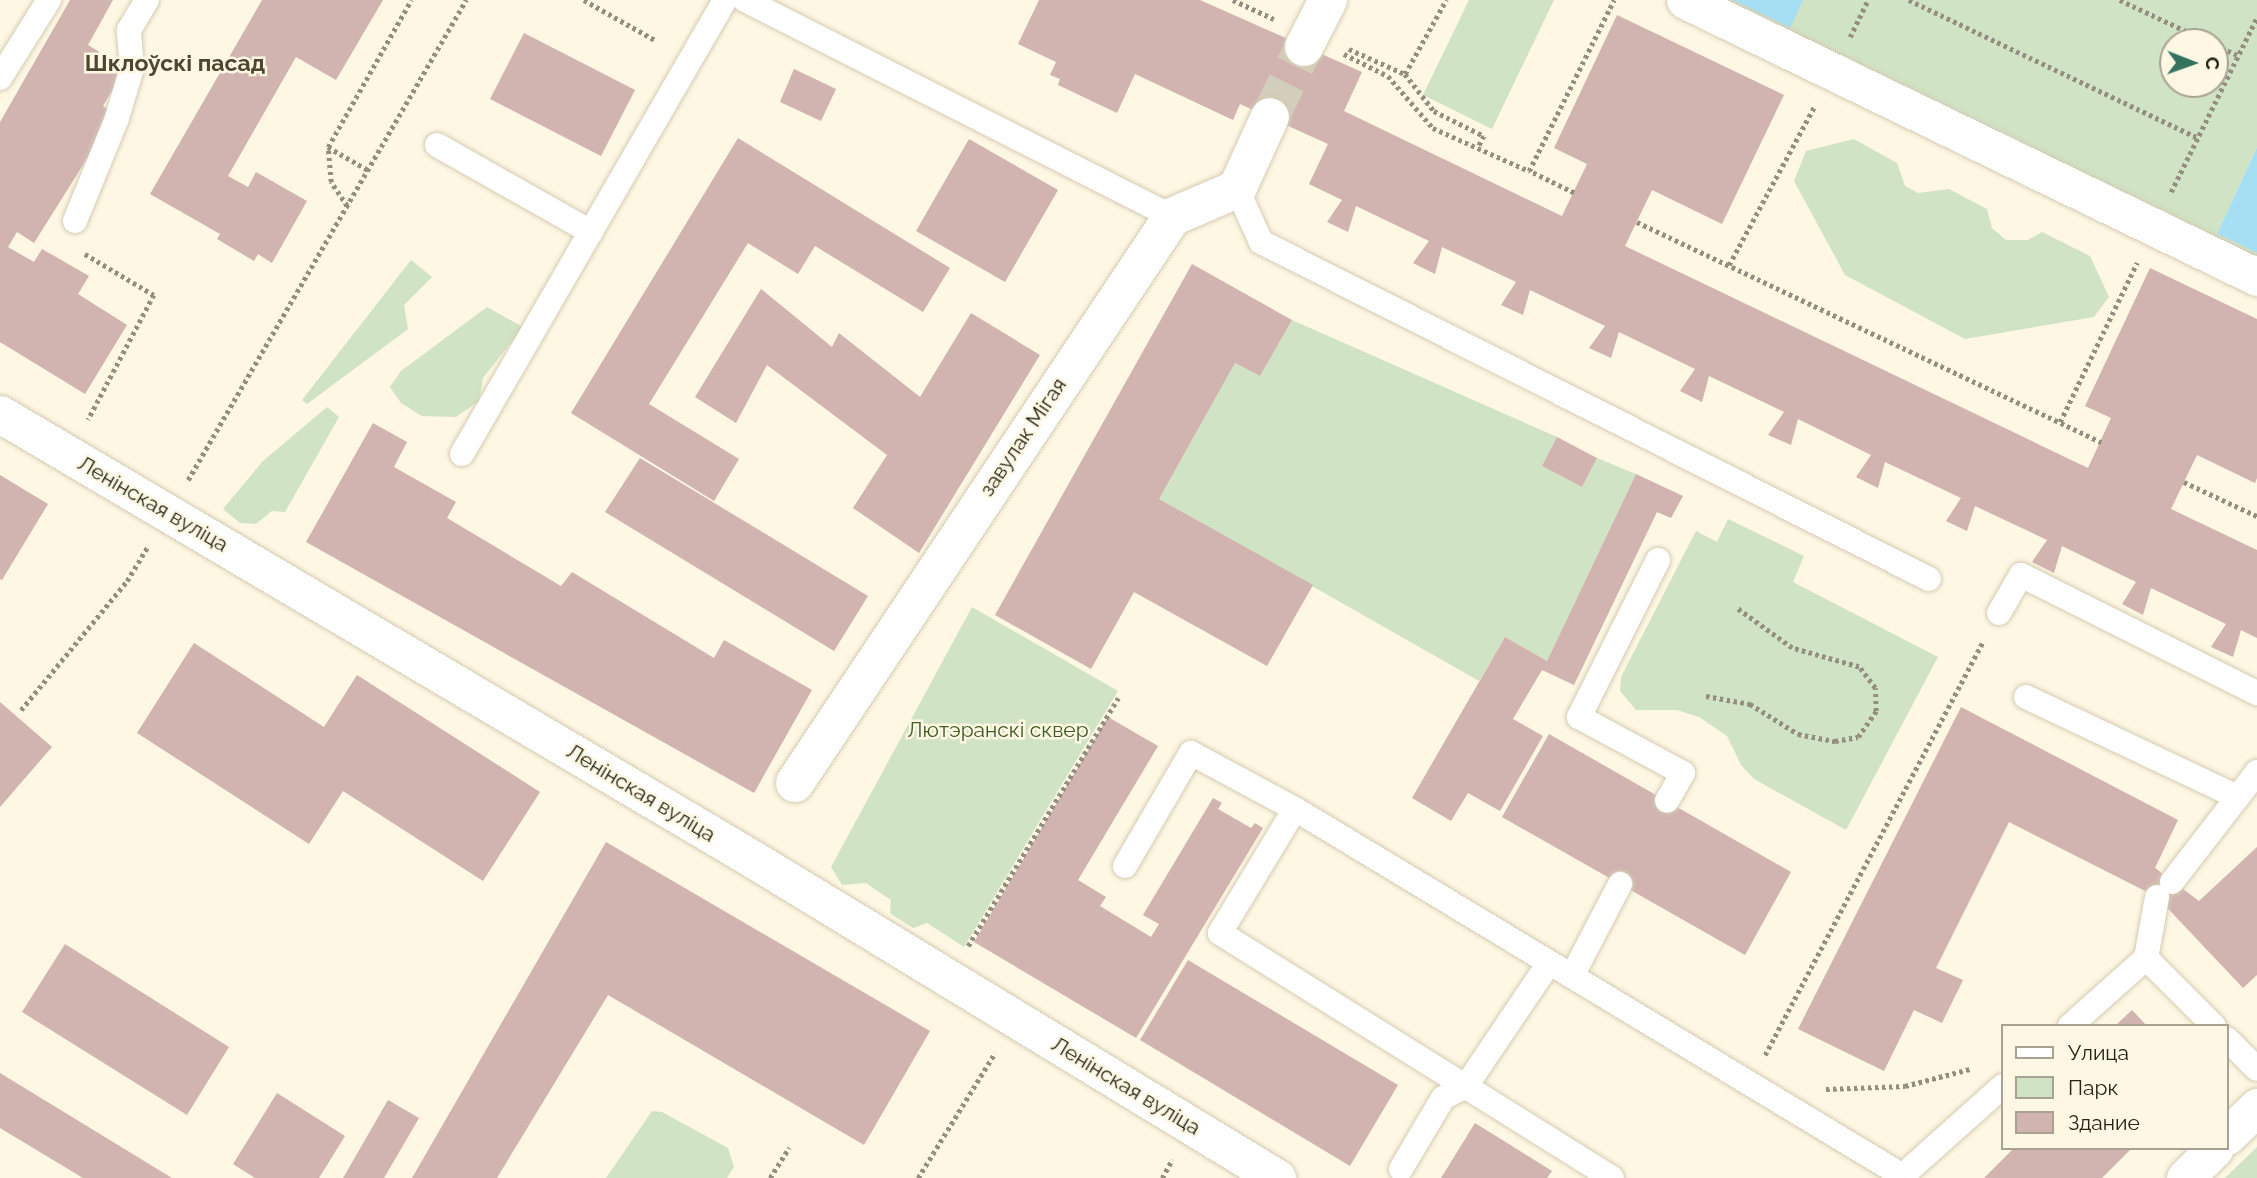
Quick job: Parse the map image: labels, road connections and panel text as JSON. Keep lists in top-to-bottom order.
{
  "streets": {
    "street": ["завулак Мігая", "Ленінская вуліца"]
  },
  "districts": ["Шклоўскі пасад"],
  "parks": ["Лютэранскі сквер"],
  "legend": ["Улица", "Парк", "Здание"],
  "north": "right"
}
